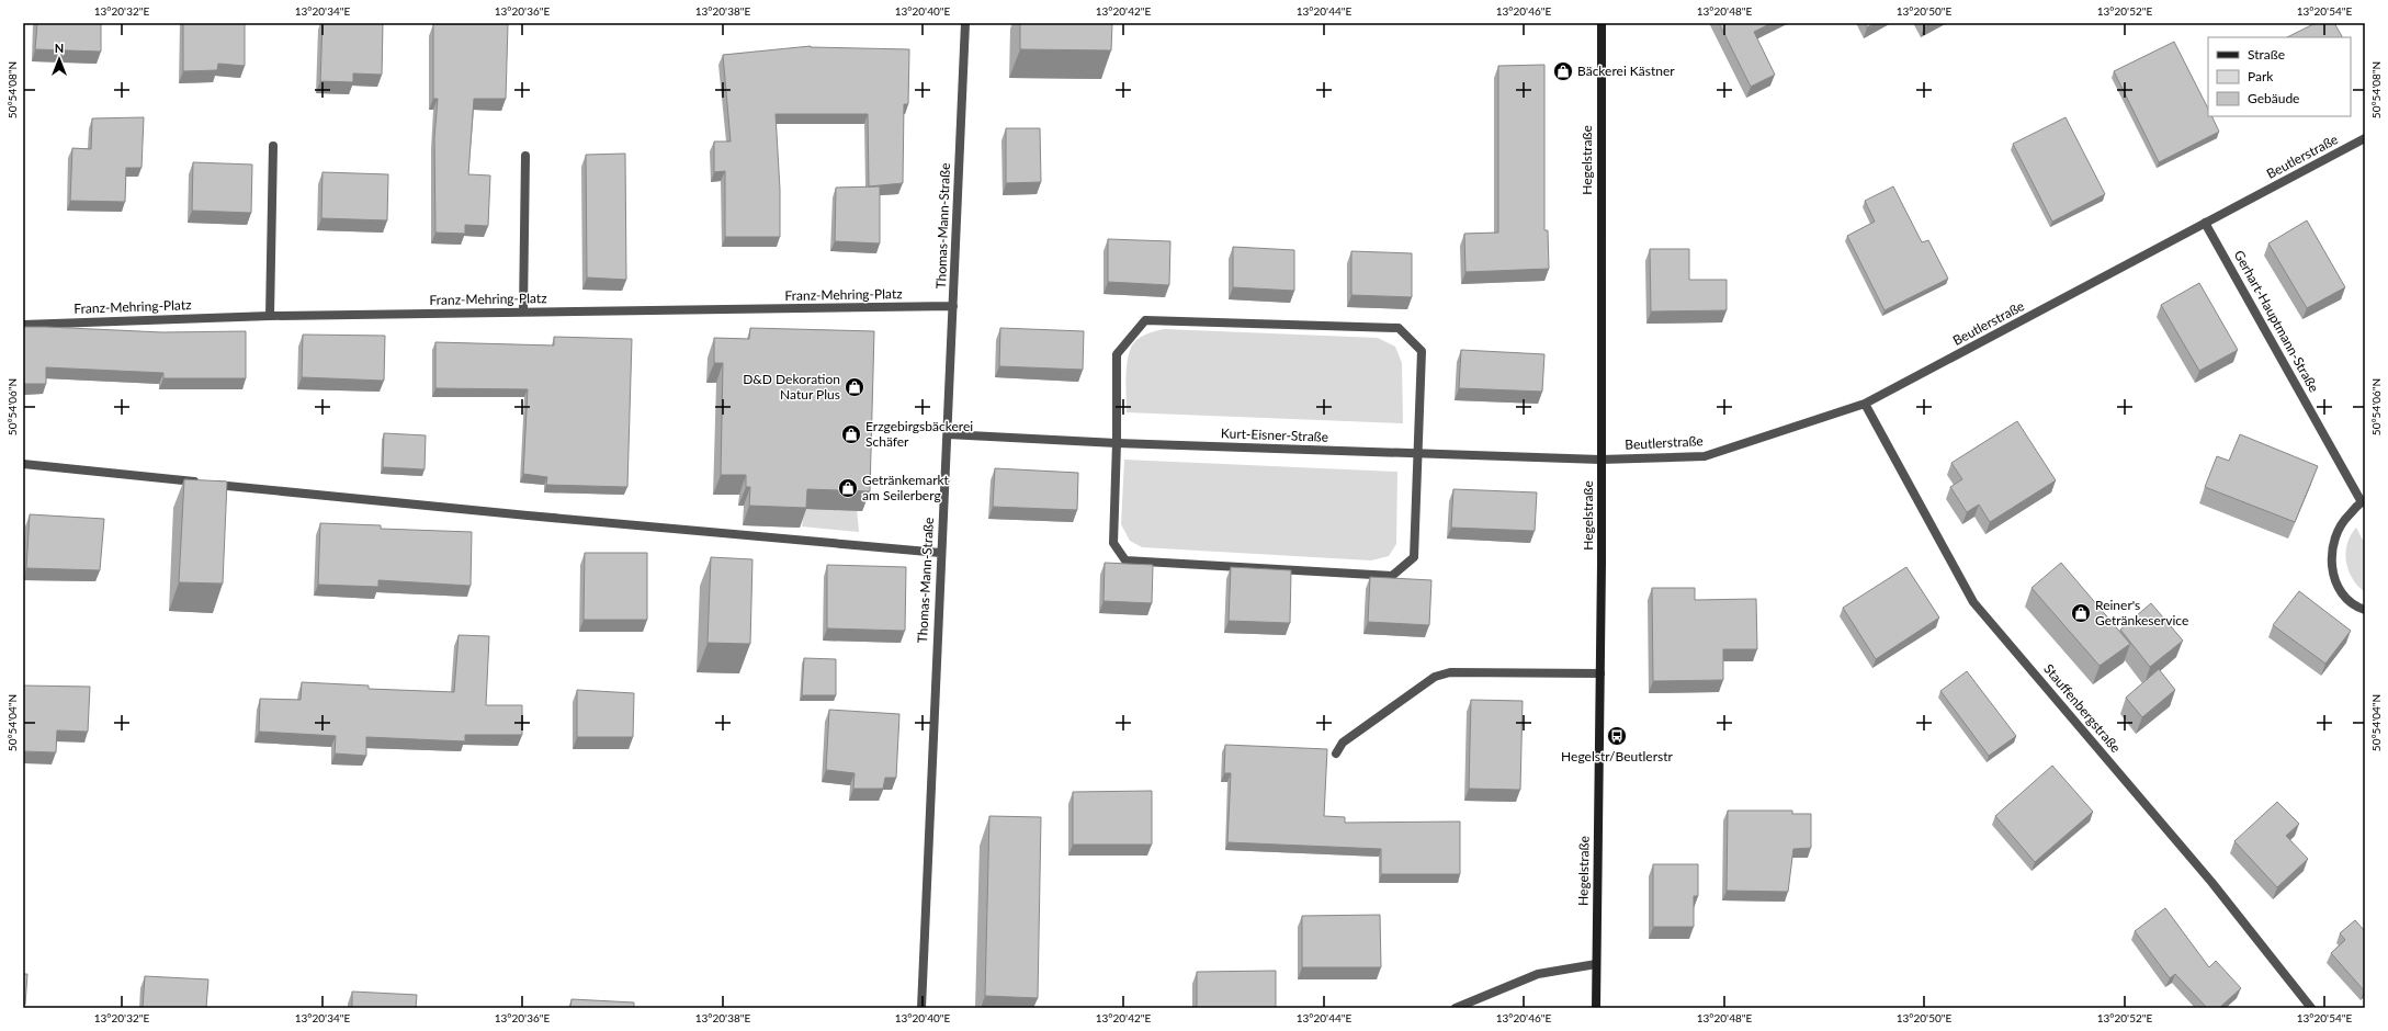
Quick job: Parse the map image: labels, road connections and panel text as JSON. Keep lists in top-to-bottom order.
{
  "streets": {
    "street": [
      "Beutlerstraße",
      "Hegelstraße",
      "Thomas-Mann-Straße",
      "Franz-Mehring-Platz",
      "Gerhart-Hauptmann-Straße",
      "Kurt-Eisner-Straße",
      "Stauffenbergstraße"
    ]
  },
  "crossings": [
    ["Beutlerstraße", "Hegelstraße"],
    ["Beutlerstraße", "Gerhart-Hauptmann-Straße"],
    ["Beutlerstraße", "Kurt-Eisner-Straße"],
    ["Beutlerstraße", "Stauffenbergstraße"],
    ["Hegelstraße", "Kurt-Eisner-Straße"],
    ["Thomas-Mann-Straße", "Franz-Mehring-Platz"],
    ["Thomas-Mann-Straße", "Kurt-Eisner-Straße"]
  ],
  "places": {
    "shop": [
      "Bäckerei Kästner",
      "D&D Dekoration Natur Plus",
      "Erzgebirgsbäckerei Schäfer",
      "Getränkemarkt am Seilerberg",
      "Reiner's Getränkeservice"
    ],
    "bus stop": ["Hegelstr/Beutlerstr"]
  },
  "legend": ["Straße", "Park", "Gebäude"],
  "north": "top",
  "coordinates": [
    "13°20'32\"E",
    "13°20'34\"E",
    "13°20'36\"E",
    "13°20'38\"E",
    "13°20'40\"E",
    "13°20'42\"E",
    "13°20'44\"E",
    "13°20'46\"E",
    "13°20'48\"E",
    "13°20'50\"E",
    "13°20'52\"E",
    "13°20'54\"E",
    "50°54'08\"N",
    "50°54'06\"N",
    "50°54'04\"N"
  ]
}
